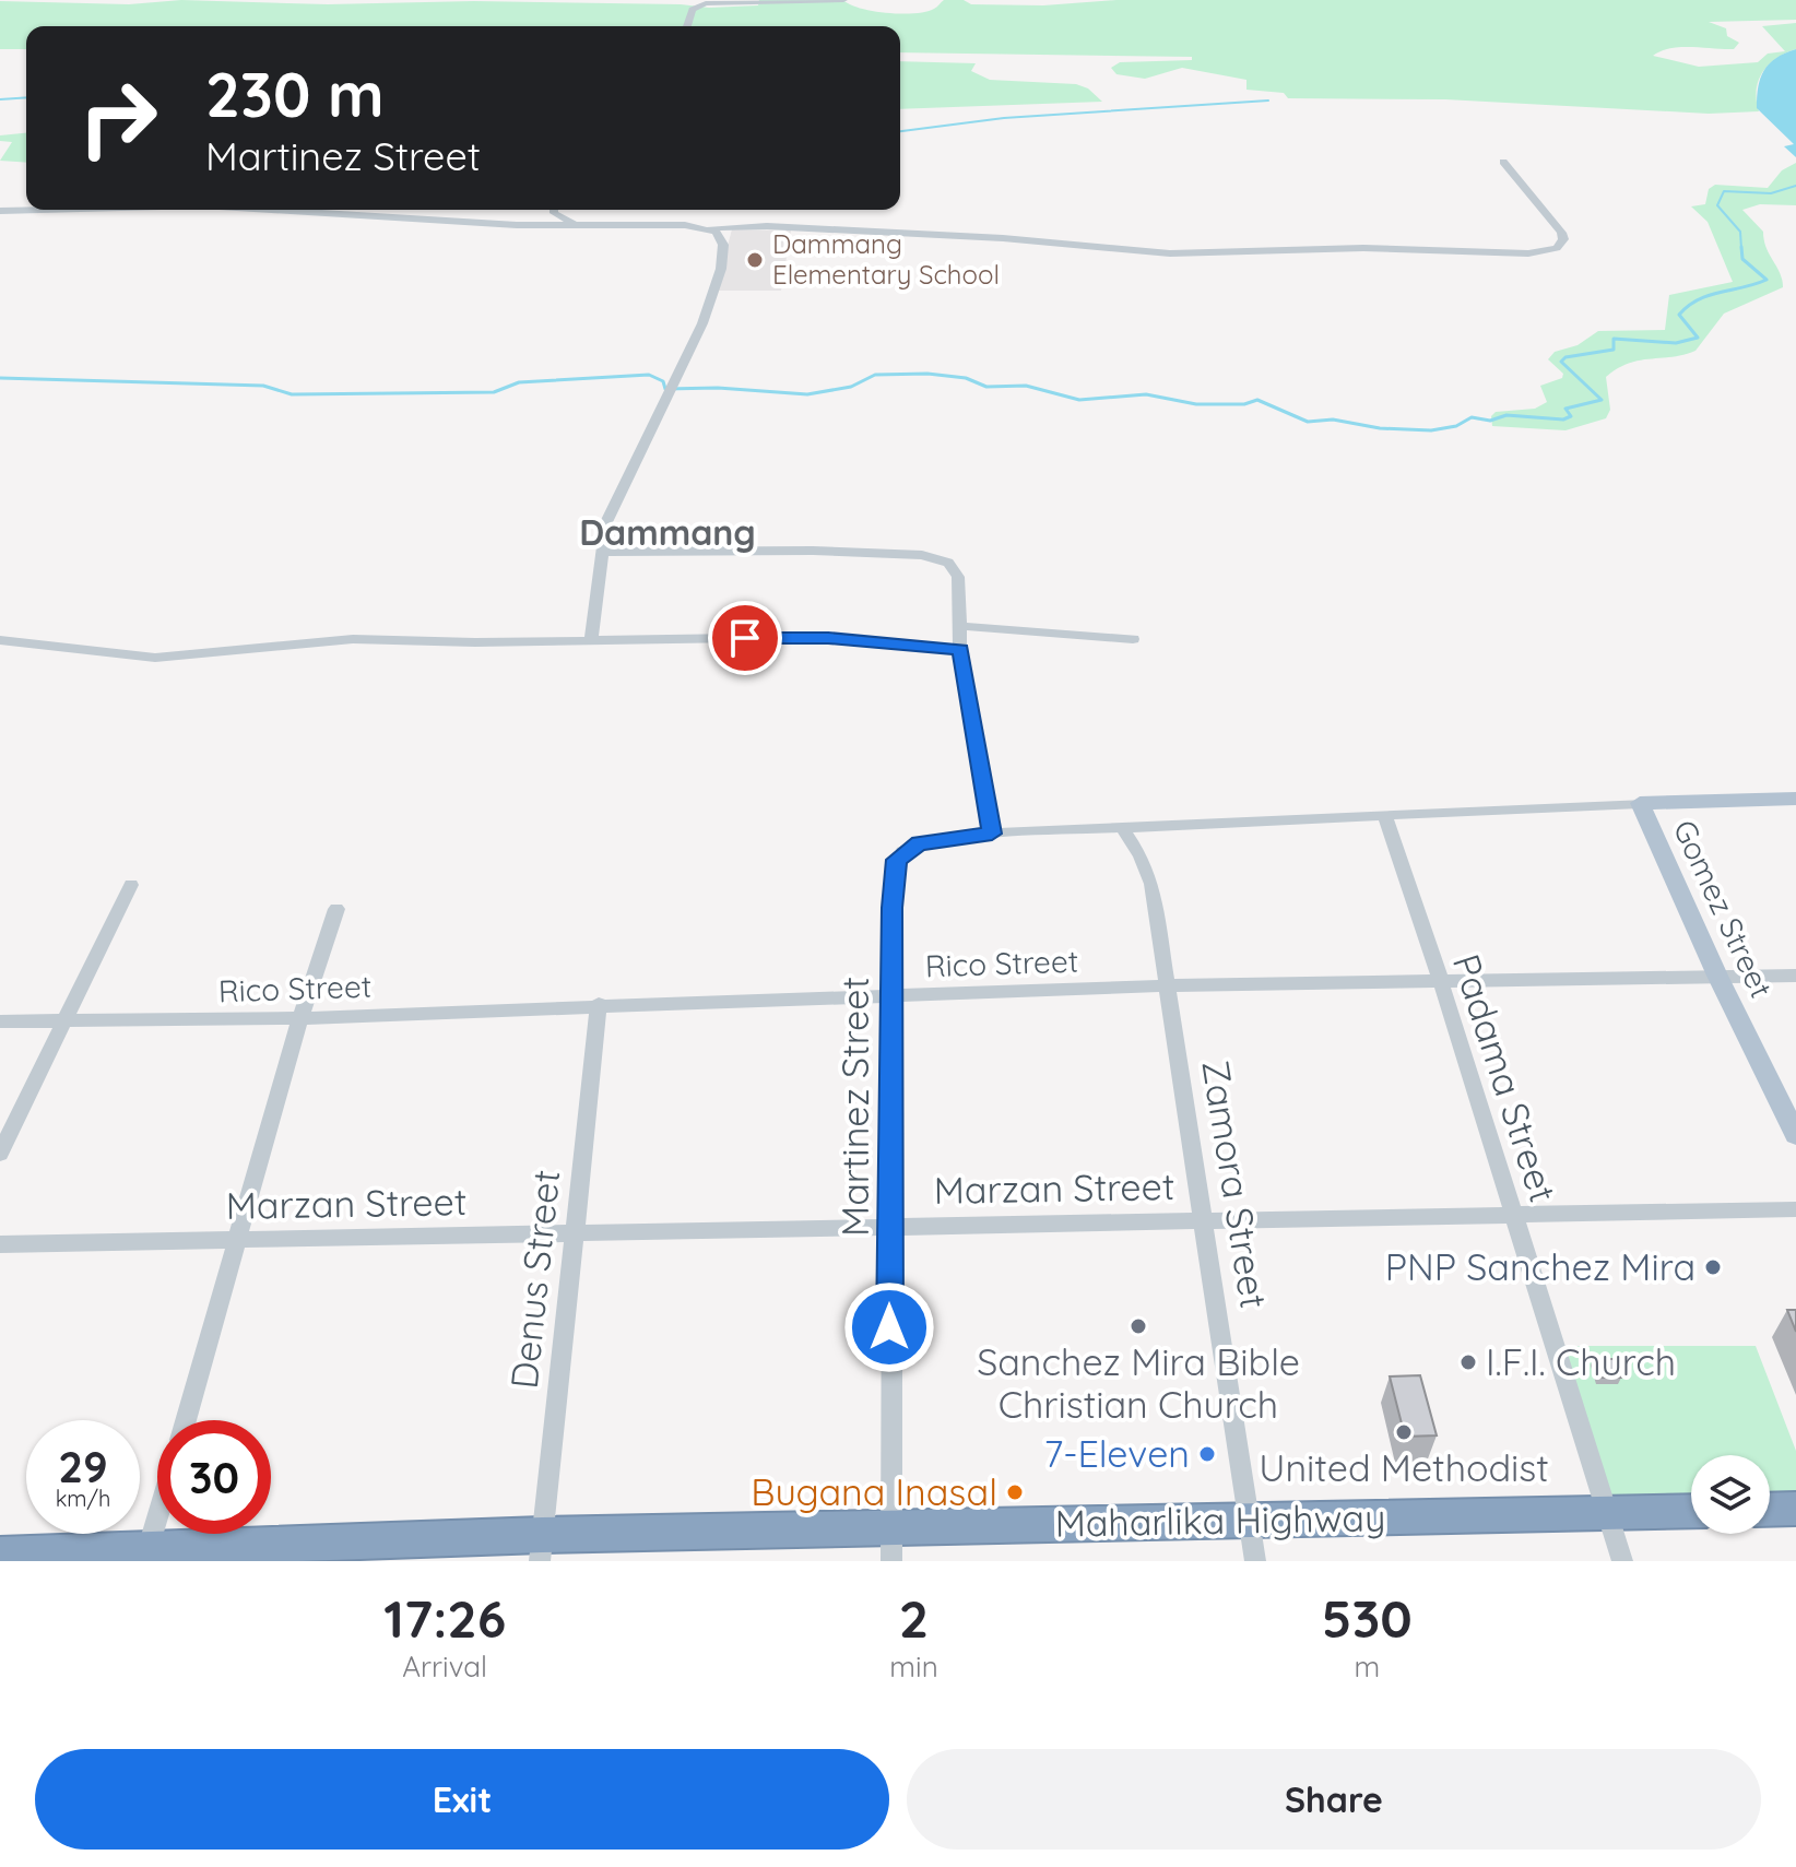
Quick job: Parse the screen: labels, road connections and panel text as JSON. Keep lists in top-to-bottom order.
{
  "streets": {
    "highway": ["Maharlika Highway"],
    "main road": ["Gomez Street"],
    "street": [
      "Rico Street",
      "Padama Street",
      "Martinez Street",
      "Zamora Street",
      "Marzan Street",
      "Denus Street"
    ]
  },
  "crossings": [
    ["Gomez Street", "Rico Street"],
    ["Rico Street", "Padama Street"],
    ["Rico Street", "Martinez Street"],
    ["Rico Street", "Zamora Street"],
    ["Rico Street", "Denus Street"],
    ["Padama Street", "Marzan Street"],
    ["Padama Street", "Maharlika Highway"],
    ["Martinez Street", "Marzan Street"],
    ["Martinez Street", "Maharlika Highway"],
    ["Zamora Street", "Marzan Street"],
    ["Zamora Street", "Maharlika Highway"],
    ["Marzan Street", "Denus Street"],
    ["Denus Street", "Maharlika Highway"]
  ],
  "districts": ["Dammang"],
  "places": [
    "Dammang Elementary School",
    "PNP Sanchez Mira",
    "Sanchez Mira Bible Christian Church",
    "I.F.I. Church",
    "United Methodist",
    "7-Eleven",
    "Bugana Inasal"
  ],
  "page": {
    "turn": ["230 m", "Martinez Street"],
    "speed": "29 km/h",
    "limit": "30",
    "eta": [
      "17:26",
      "Arrival",
      "2",
      "min",
      "530",
      "m"
    ],
    "buttons": ["Exit", "Share"]
  }
}
